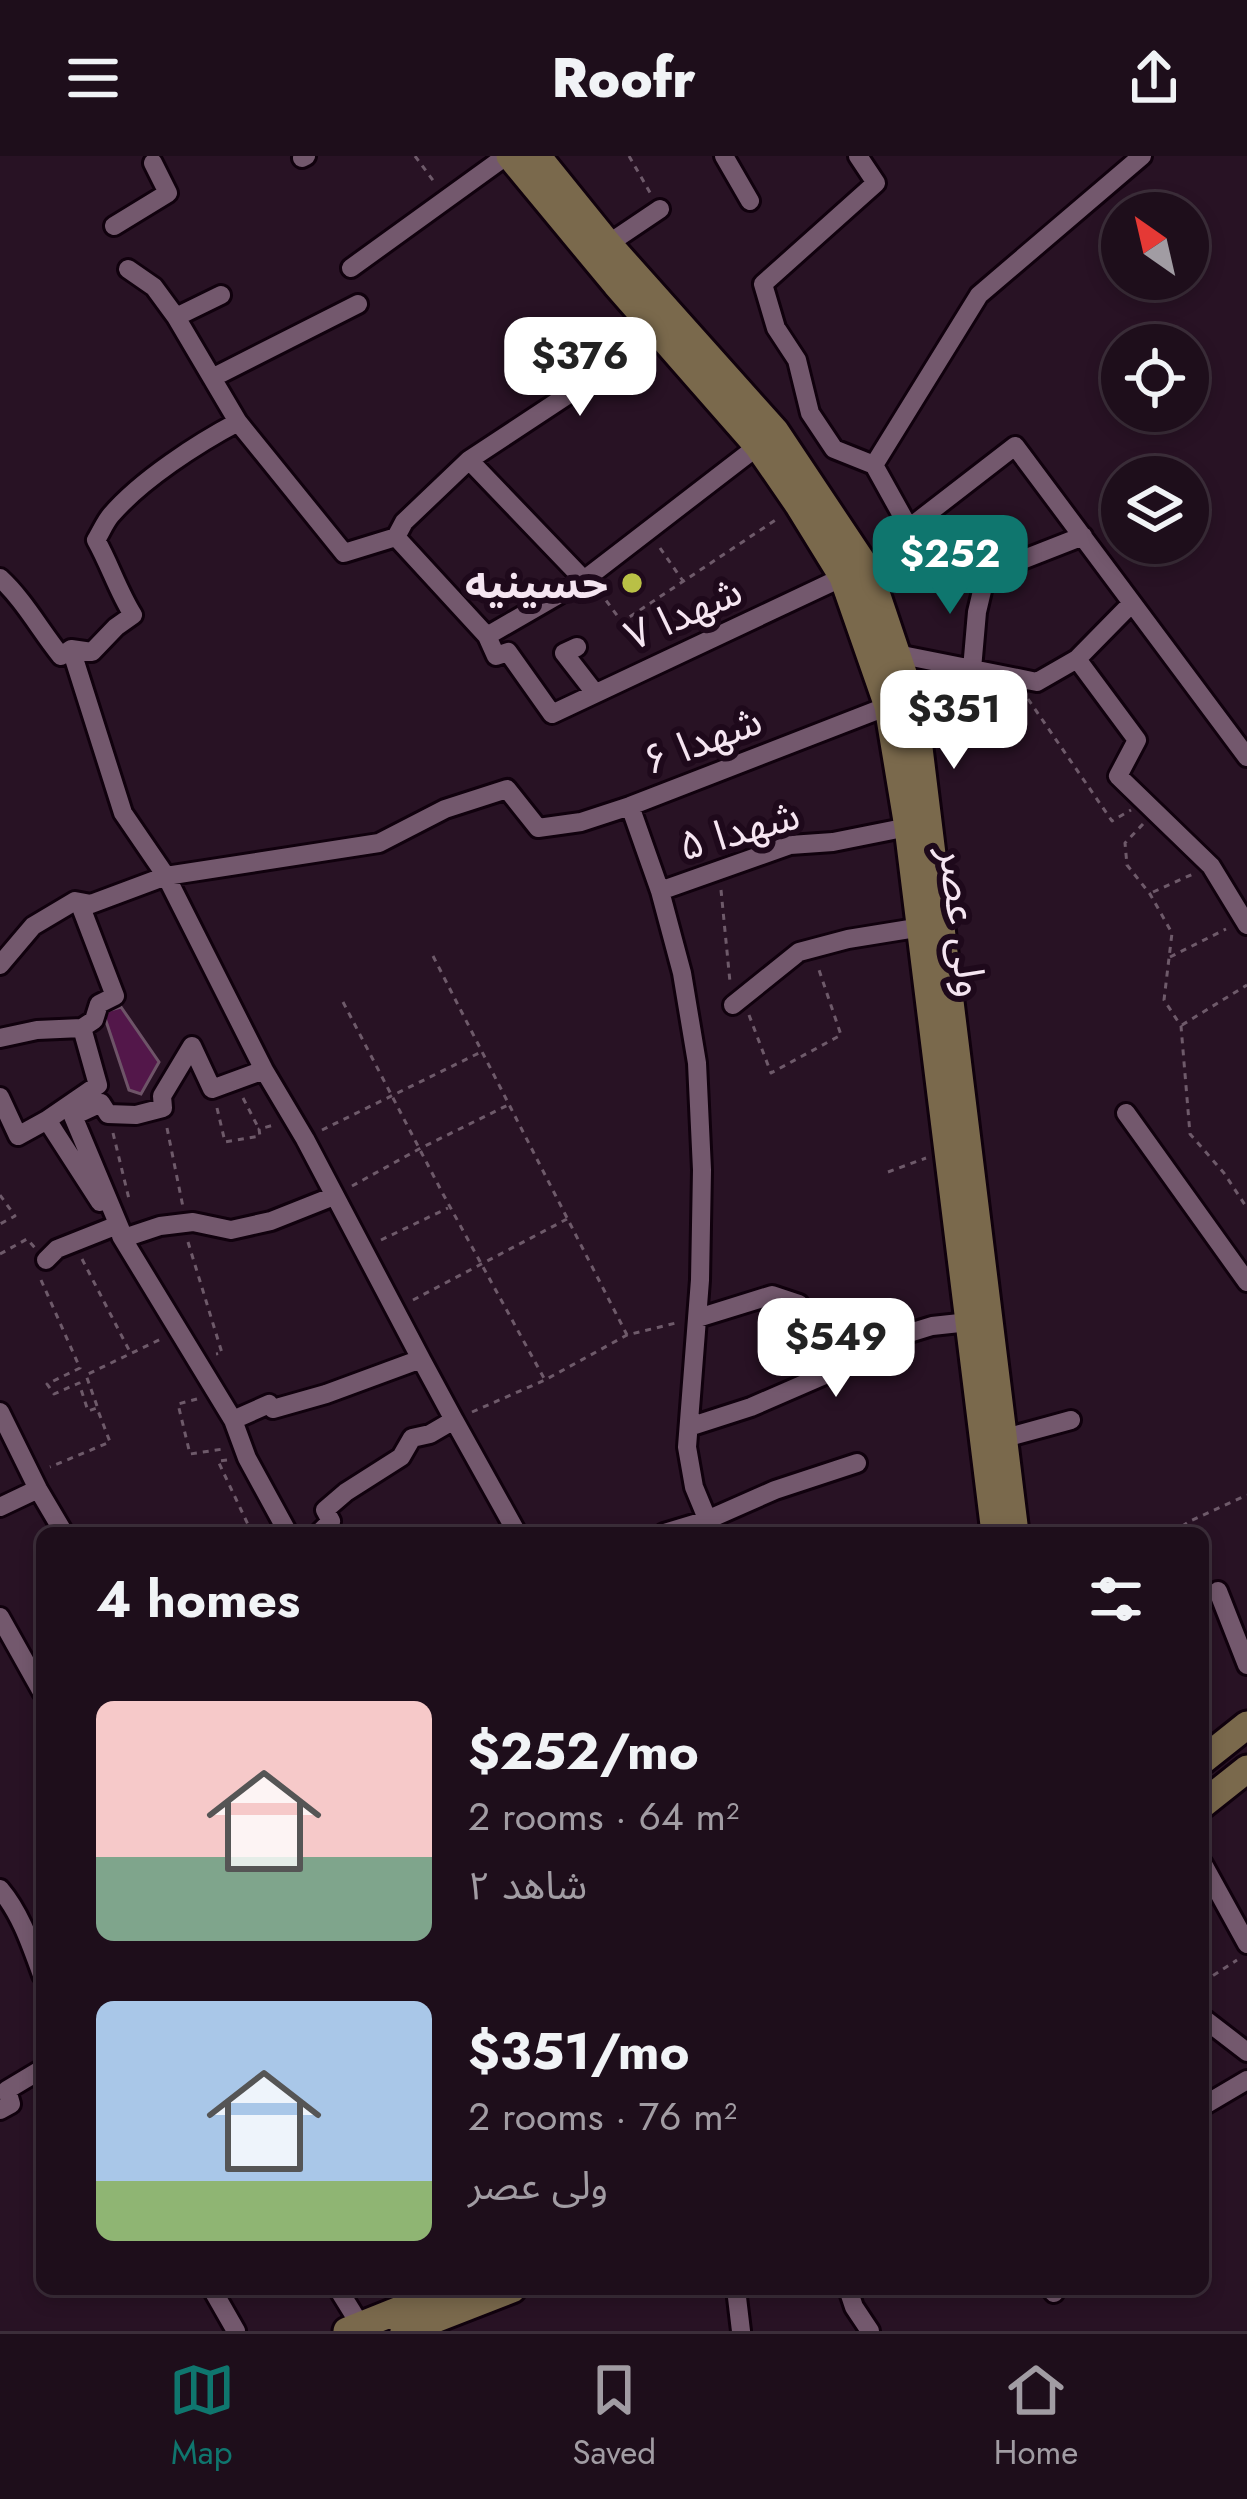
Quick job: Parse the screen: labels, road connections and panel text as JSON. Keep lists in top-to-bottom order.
{
  "streets": {
    "main road": ["ولی عصر"],
    "street": ["شهدا ۷", "شهدا ۶", "شهدا ۵"]
  },
  "crossings": [
    ["شهدا ۷", "ولی عصر"],
    ["شهدا ۶", "ولی عصر"],
    ["شهدا ۵", "ولی عصر"]
  ],
  "places": ["حسینیه"],
  "north": "top left",
  "page": {
    "header": "Roofr",
    "price": [
      "$376",
      "$252",
      "$351",
      "$549"
    ],
    "heading": "4 homes",
    "list": [
      {
        "name": "$252/mo",
        "note": "2 rooms · 64 m² · شاهد ۲"
      },
      {
        "name": "$351/mo",
        "note": "2 rooms · 76 m² · ولی عصر"
      }
    ],
    "tabs": ["Map", "Saved", "Home"]
  }
}
